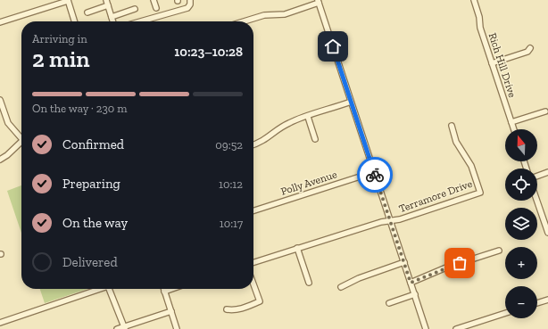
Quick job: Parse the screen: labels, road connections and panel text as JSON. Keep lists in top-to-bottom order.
{
  "streets": {
    "street": ["Rich Hill Drive", "Polly Avenue", "Terramore Drive"]
  },
  "north": "top",
  "page": {
    "heading": ["2 min", "Arriving in", "10:23–10:28"],
    "bar": "On the way · 230 m",
    "list": [
      ["Confirmed", "09:52"],
      ["Preparing", "10:12"],
      ["On the way", "10:17"],
      "Delivered"
    ],
    "map_buttons": ["+", "−"]
  }
}
